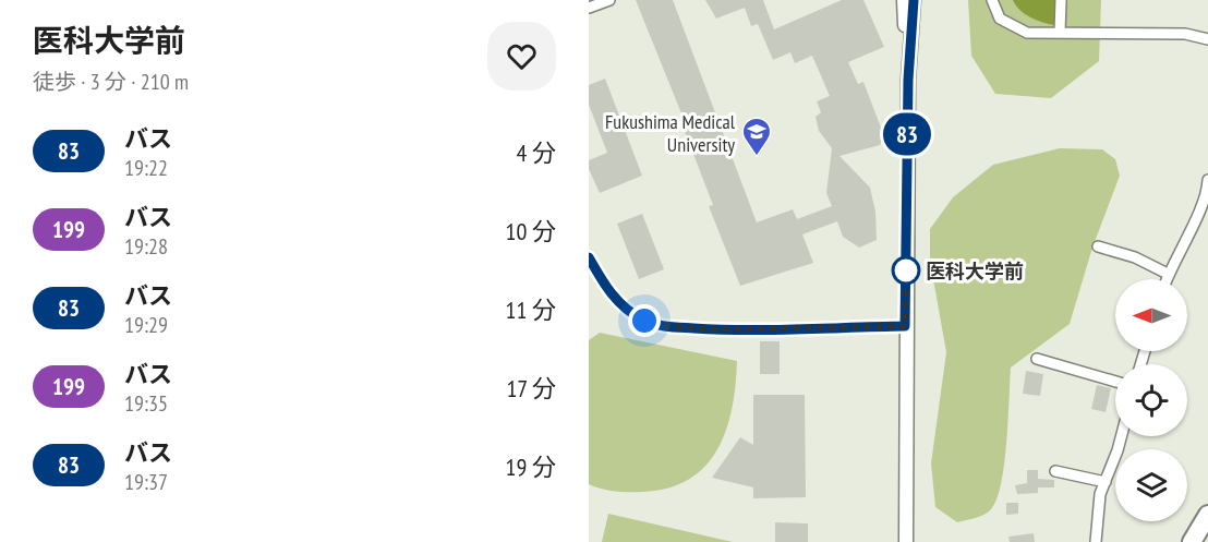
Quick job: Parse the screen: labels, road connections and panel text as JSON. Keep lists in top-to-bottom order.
{
  "places": {
    "school or university": ["Fukushima Medical University"],
    "other": ["医科大学前"]
  },
  "lines": ["bus line 83"],
  "north": "left",
  "page": {
    "heading": ["医科大学前", "徒歩 · 3 分 · 210 m"],
    "on_map": "83",
    "list": [
      {
        "mark": "83",
        "name": "バス",
        "note": "19:22",
        "value": "4 分"
      },
      {
        "mark": "199",
        "name": "バス",
        "note": "19:28",
        "value": "10 分"
      },
      {
        "mark": "83",
        "name": "バス",
        "note": "19:29",
        "value": "11 分"
      },
      {
        "mark": "199",
        "name": "バス",
        "note": "19:35",
        "value": "17 分"
      },
      {
        "mark": "83",
        "name": "バス",
        "note": "19:37",
        "value": "19 分"
      }
    ]
  }
}
